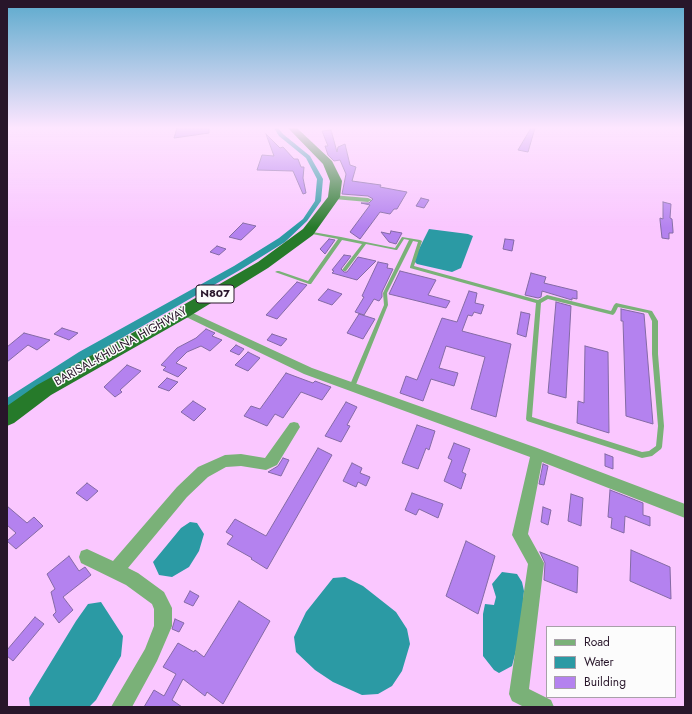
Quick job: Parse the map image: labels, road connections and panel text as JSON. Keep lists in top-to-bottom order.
{
  "streets": {
    "highway": ["N807", "BARISAL-KHULNA HIGHWAY"]
  },
  "legend": ["Road", "Water", "Building"]
}
